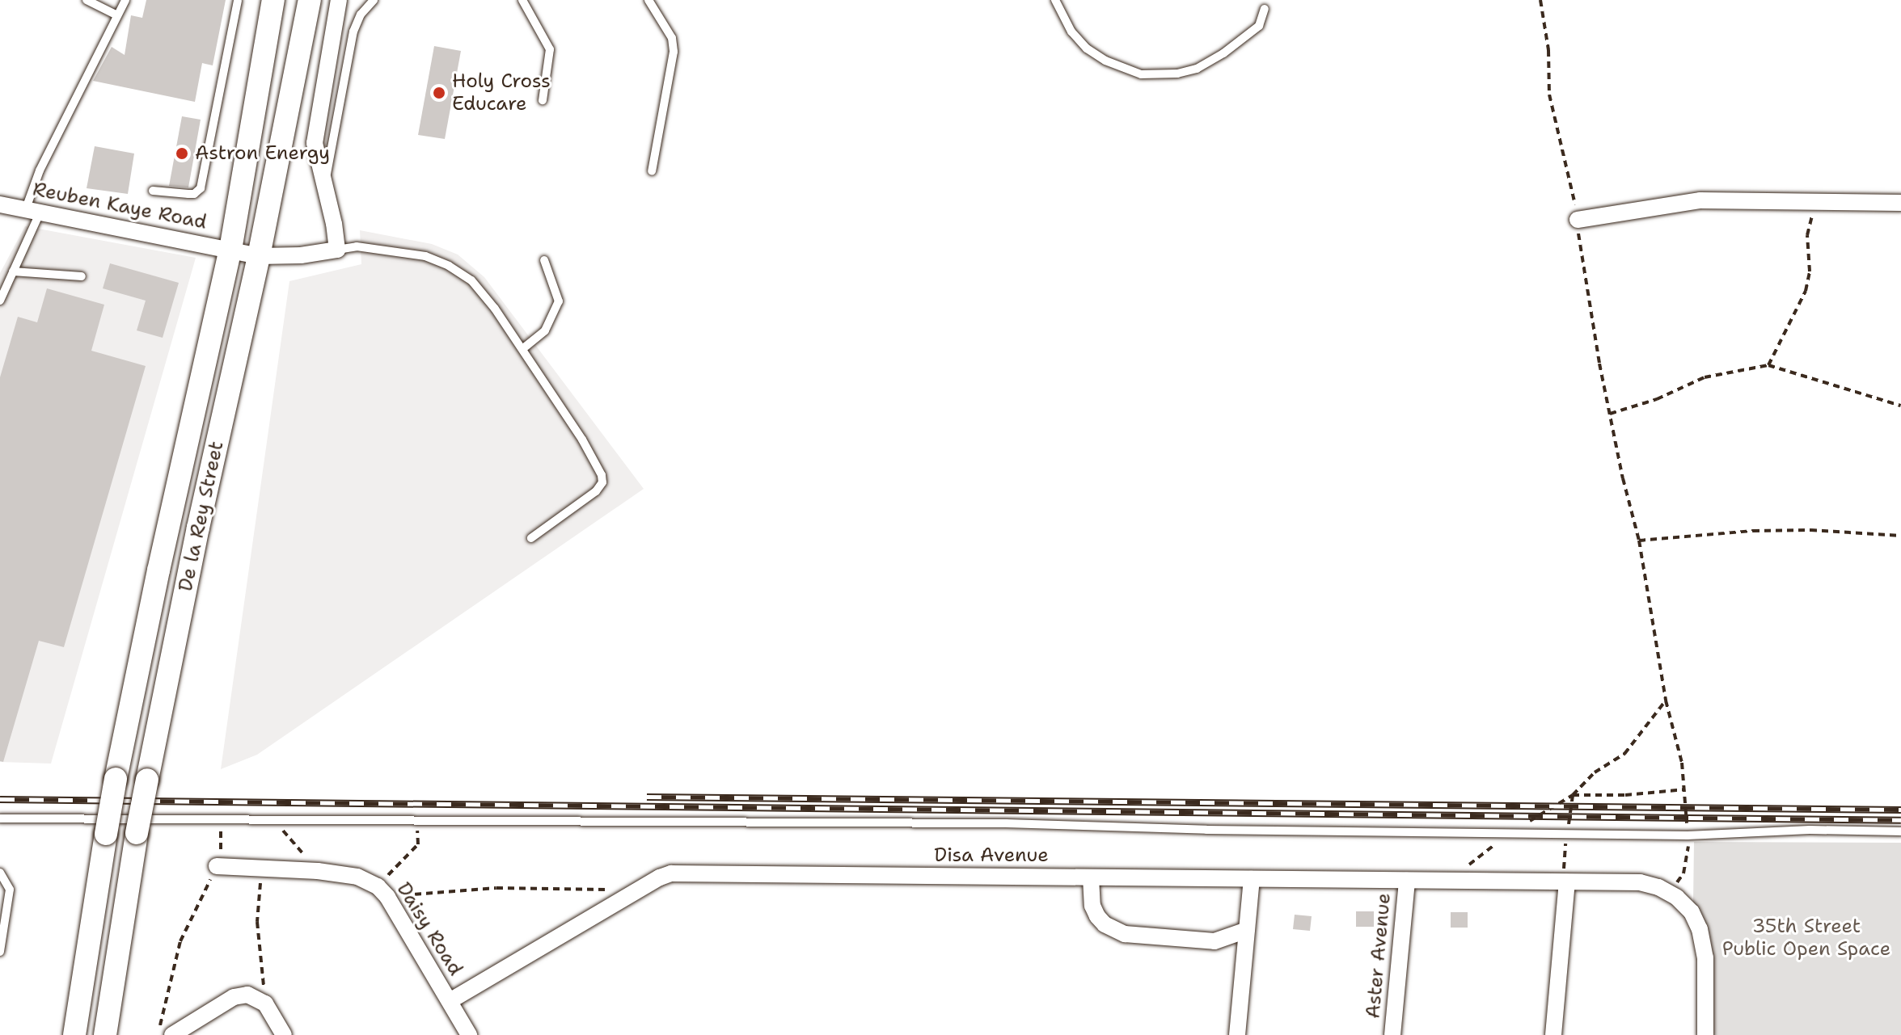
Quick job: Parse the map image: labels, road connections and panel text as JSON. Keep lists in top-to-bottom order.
{
  "streets": {
    "main road": ["De la Rey Street"],
    "street": [
      "Reuben Kaye Road",
      "Disa Avenue",
      "Daisy Road",
      "Aster Avenue"
    ]
  },
  "crossings": [
    ["Reuben Kaye Road", "De la Rey Street"],
    ["Disa Avenue", "Daisy Road"],
    ["Disa Avenue", "Aster Avenue"]
  ],
  "parks": ["35th Street Public Open Space"],
  "places": ["Holy Cross Educare", "Astron Energy"]
}
